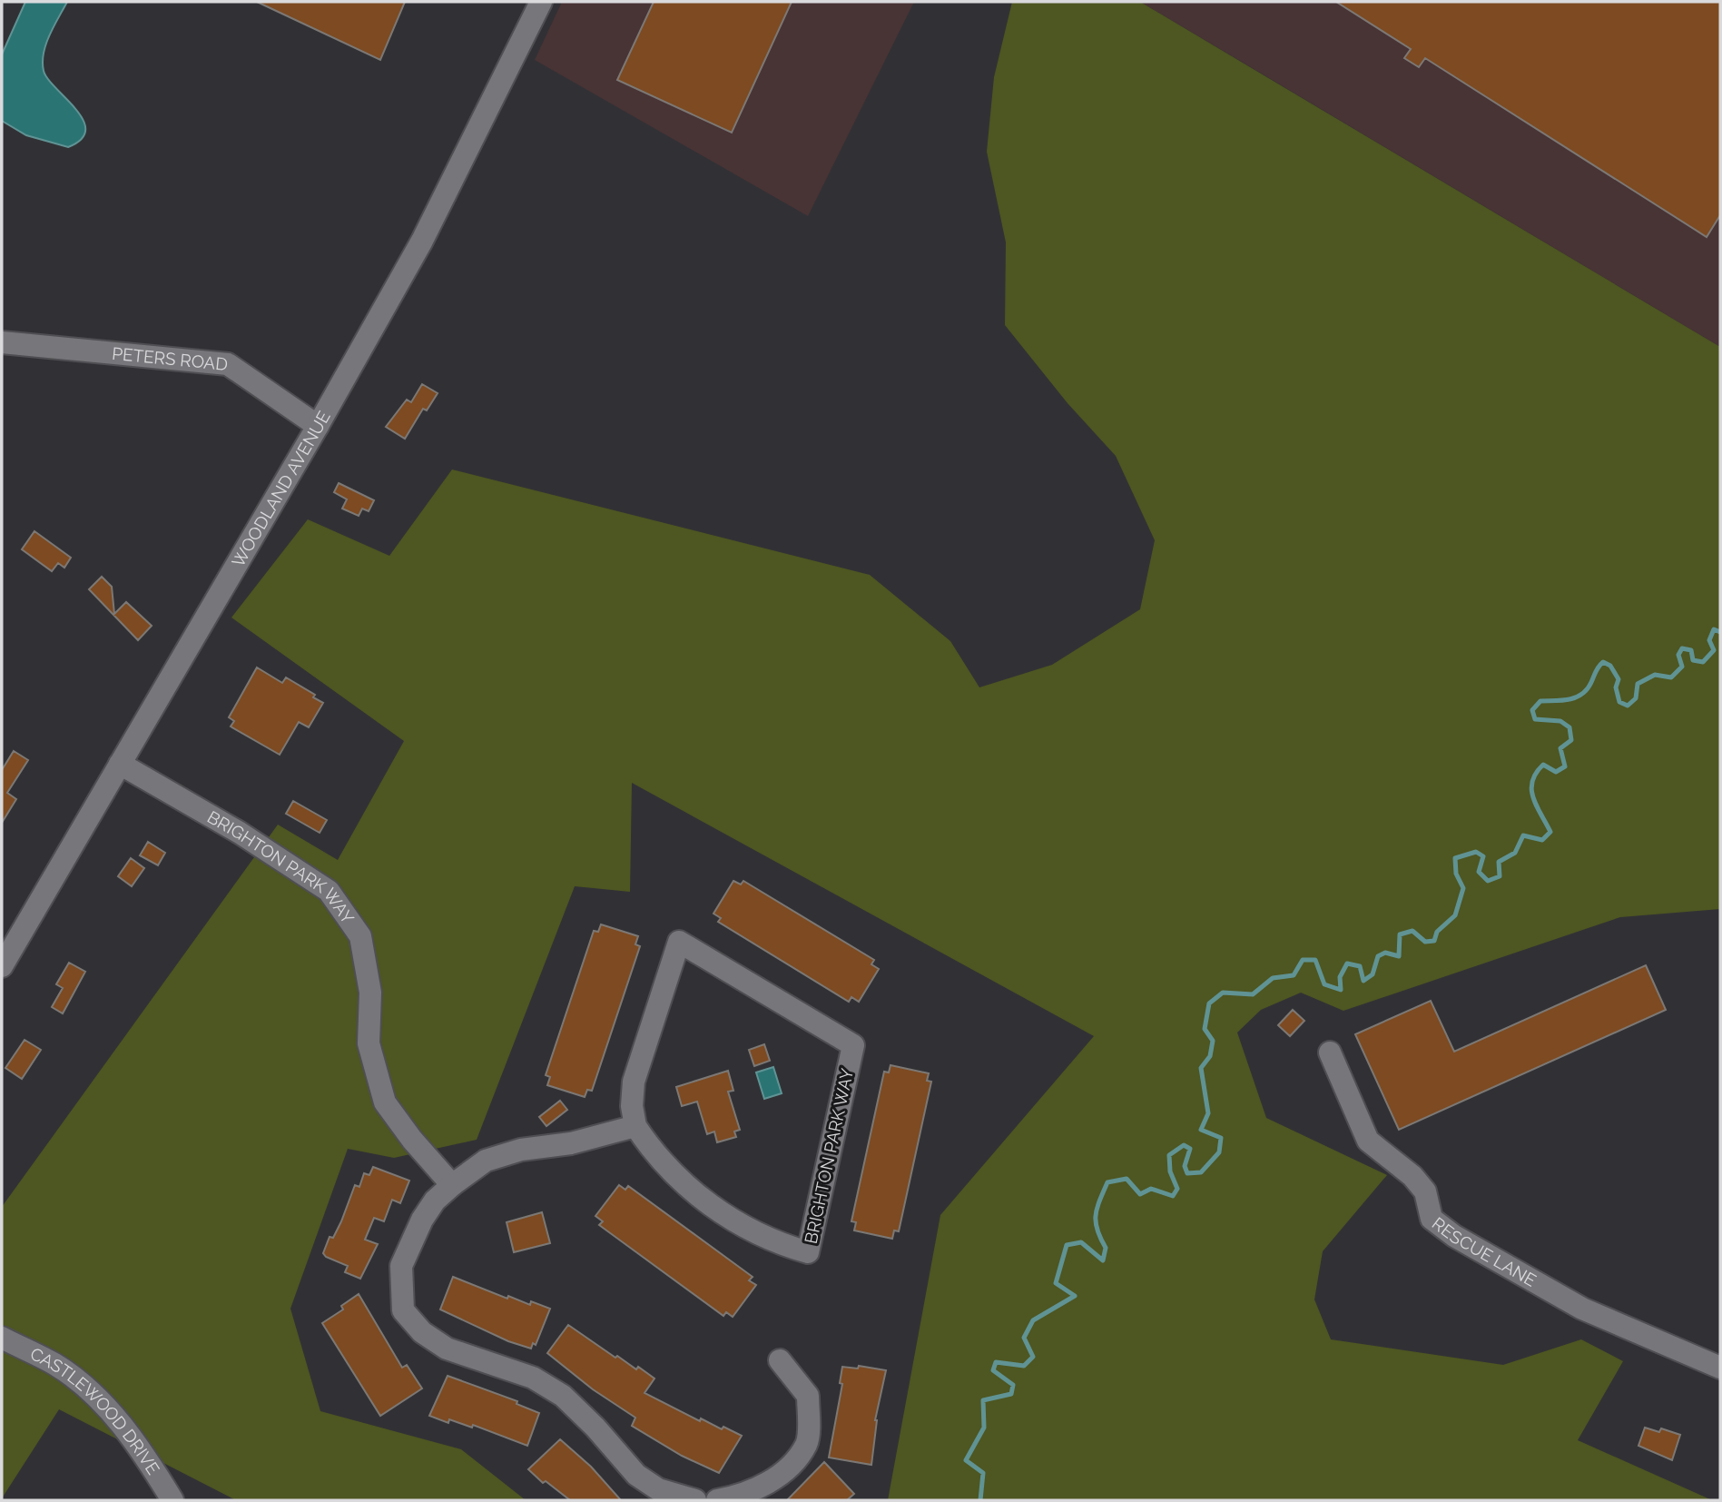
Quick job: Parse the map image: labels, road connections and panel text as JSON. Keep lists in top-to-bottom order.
{
  "streets": {
    "street": [
      "PETERS ROAD",
      "WOODLAND AVENUE",
      "BRIGHTON PARK WAY",
      "RESCUE LANE",
      "CASTLEWOOD DRIVE"
    ]
  },
  "crossings": [
    ["PETERS ROAD", "WOODLAND AVENUE"],
    ["WOODLAND AVENUE", "BRIGHTON PARK WAY"]
  ]
}
